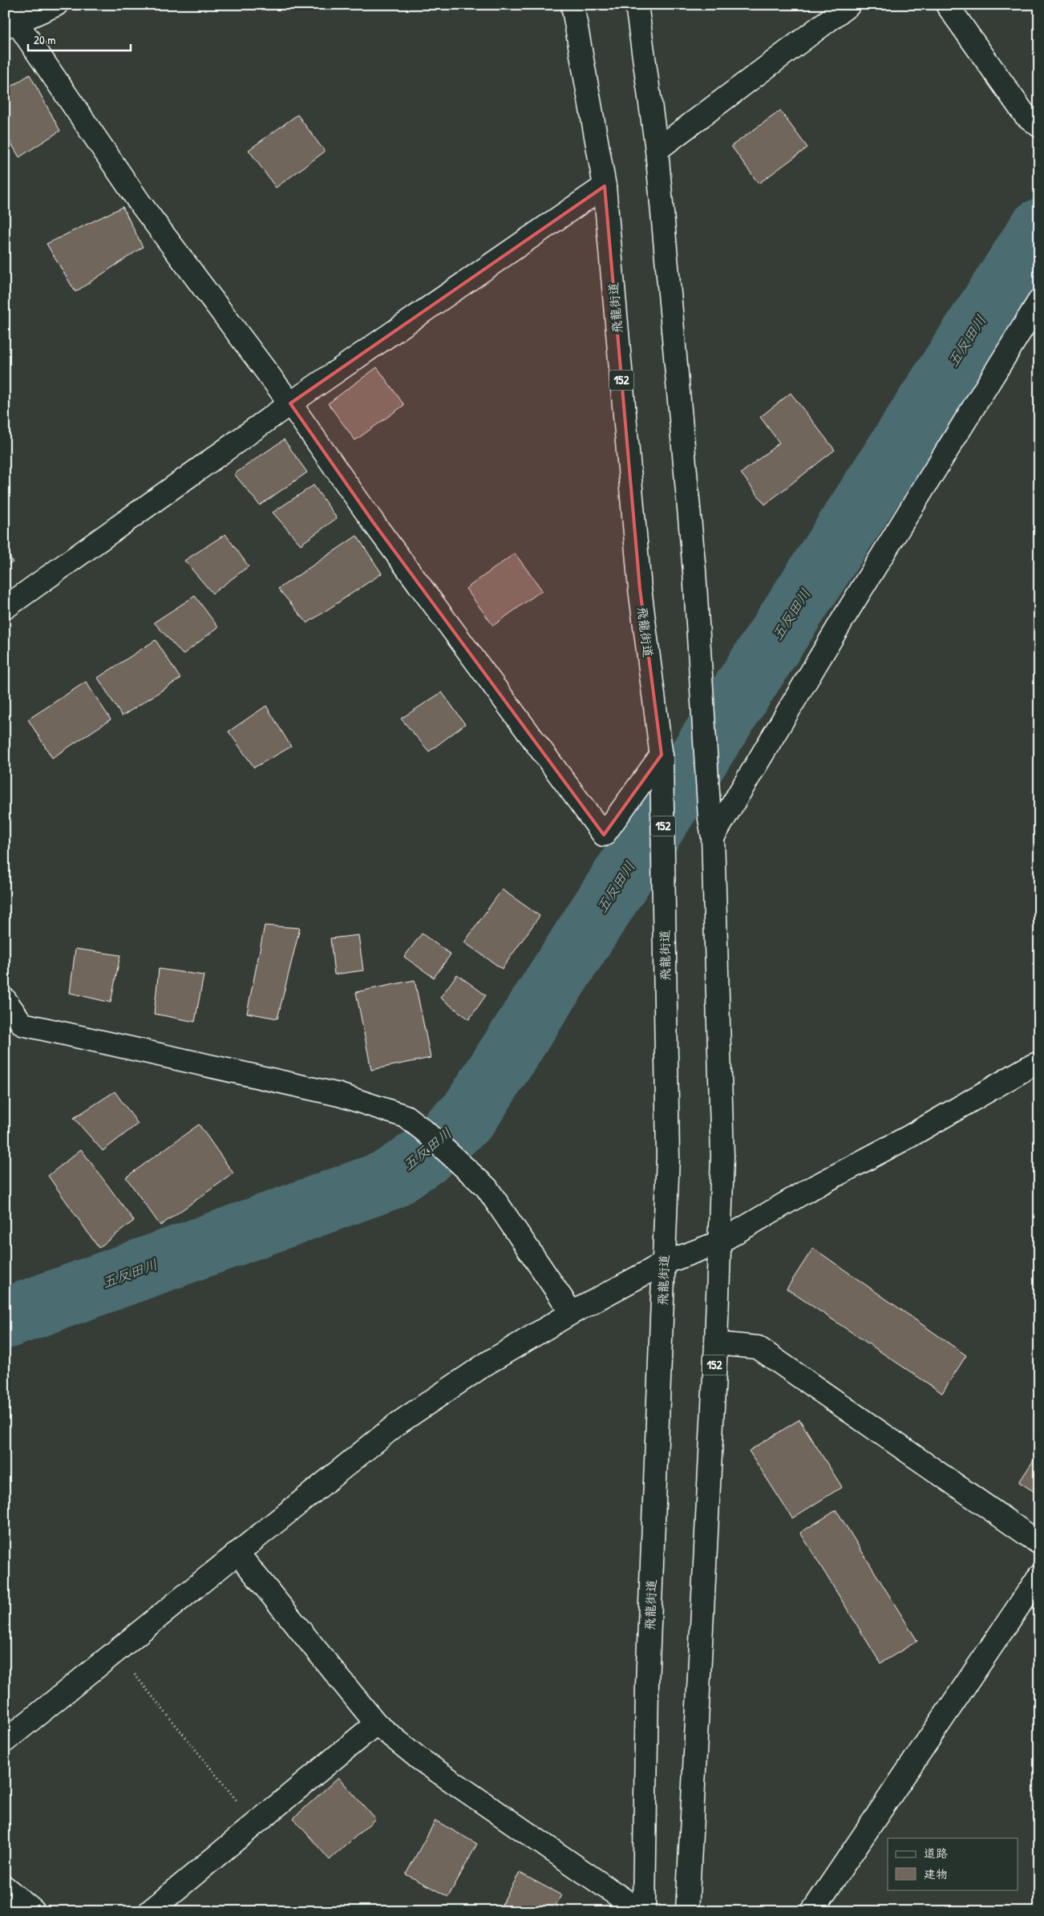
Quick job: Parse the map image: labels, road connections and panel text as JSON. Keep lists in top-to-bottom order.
{
  "streets": {
    "main road": ["飛龍街道", "152"]
  },
  "water": ["五反田川"],
  "legend": ["道路", "建物"],
  "scale_bar": "20 m"
}
